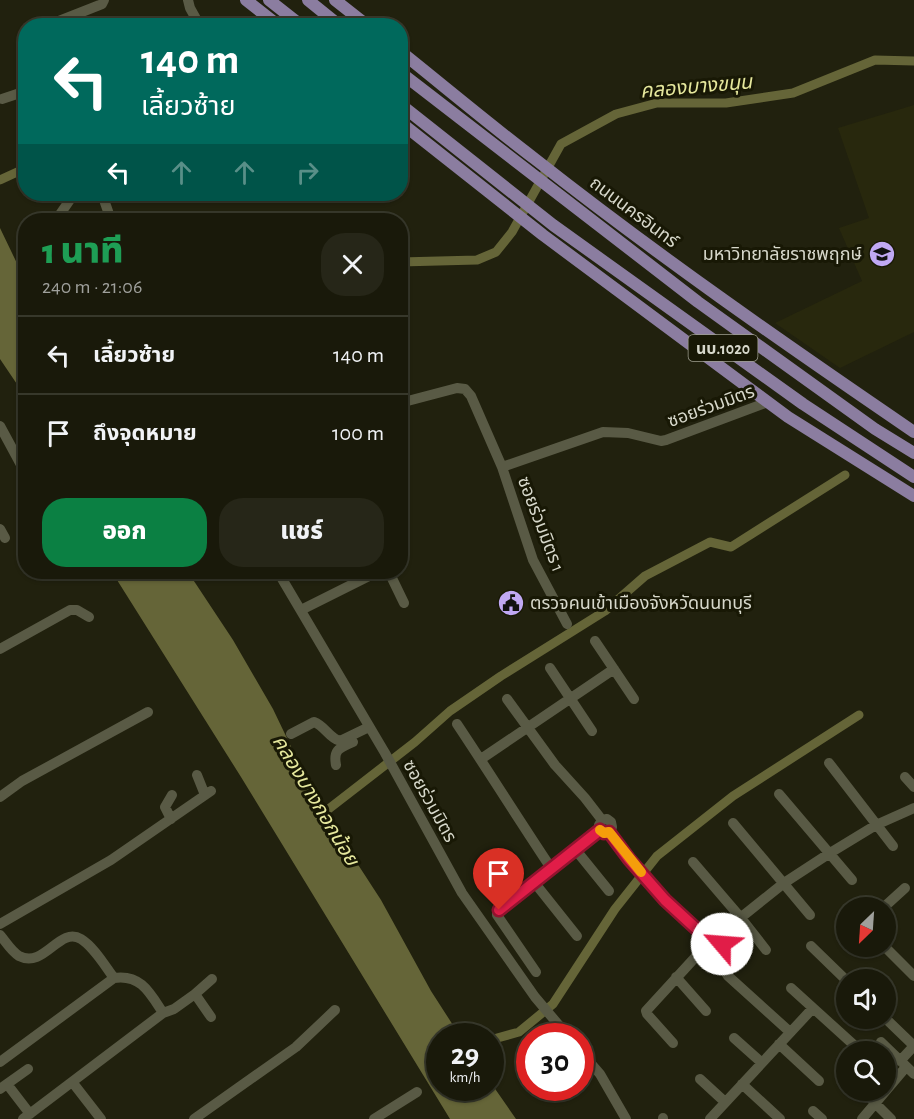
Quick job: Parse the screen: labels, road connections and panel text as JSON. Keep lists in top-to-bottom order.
{
  "streets": {
    "main road": ["ถนนนครอินทร์", "นบ.1020"],
    "street": ["ซอยร่วมมิตร", "ซอยร่วมมิตร 1"]
  },
  "crossings": [
    ["นบ.1020", "ซอยร่วมมิตร"],
    ["ซอยร่วมมิตร", "ซอยร่วมมิตร 1"]
  ],
  "water": ["คลองบางขนุน", "คลองบางกอกน้อย"],
  "places": {
    "school or university": ["มหาวิทยาลัยราชพฤกษ์"],
    "public building": ["ตรวจคนเข้าเมืองจังหวัดนนทบุรี"]
  },
  "north": "bottom left",
  "page": {
    "turn": ["140 m", "เลี้ยวซ้าย"],
    "heading": ["1 นาที", "240 m · 21:06"],
    "list": [
      {
        "name": "เลี้ยวซ้าย",
        "value": "140 m"
      },
      {
        "name": "ถึงจุดหมาย",
        "value": "100 m"
      }
    ],
    "buttons": ["ออก", "แชร์"],
    "speed": "29 km/h",
    "limit": "30"
  }
}
